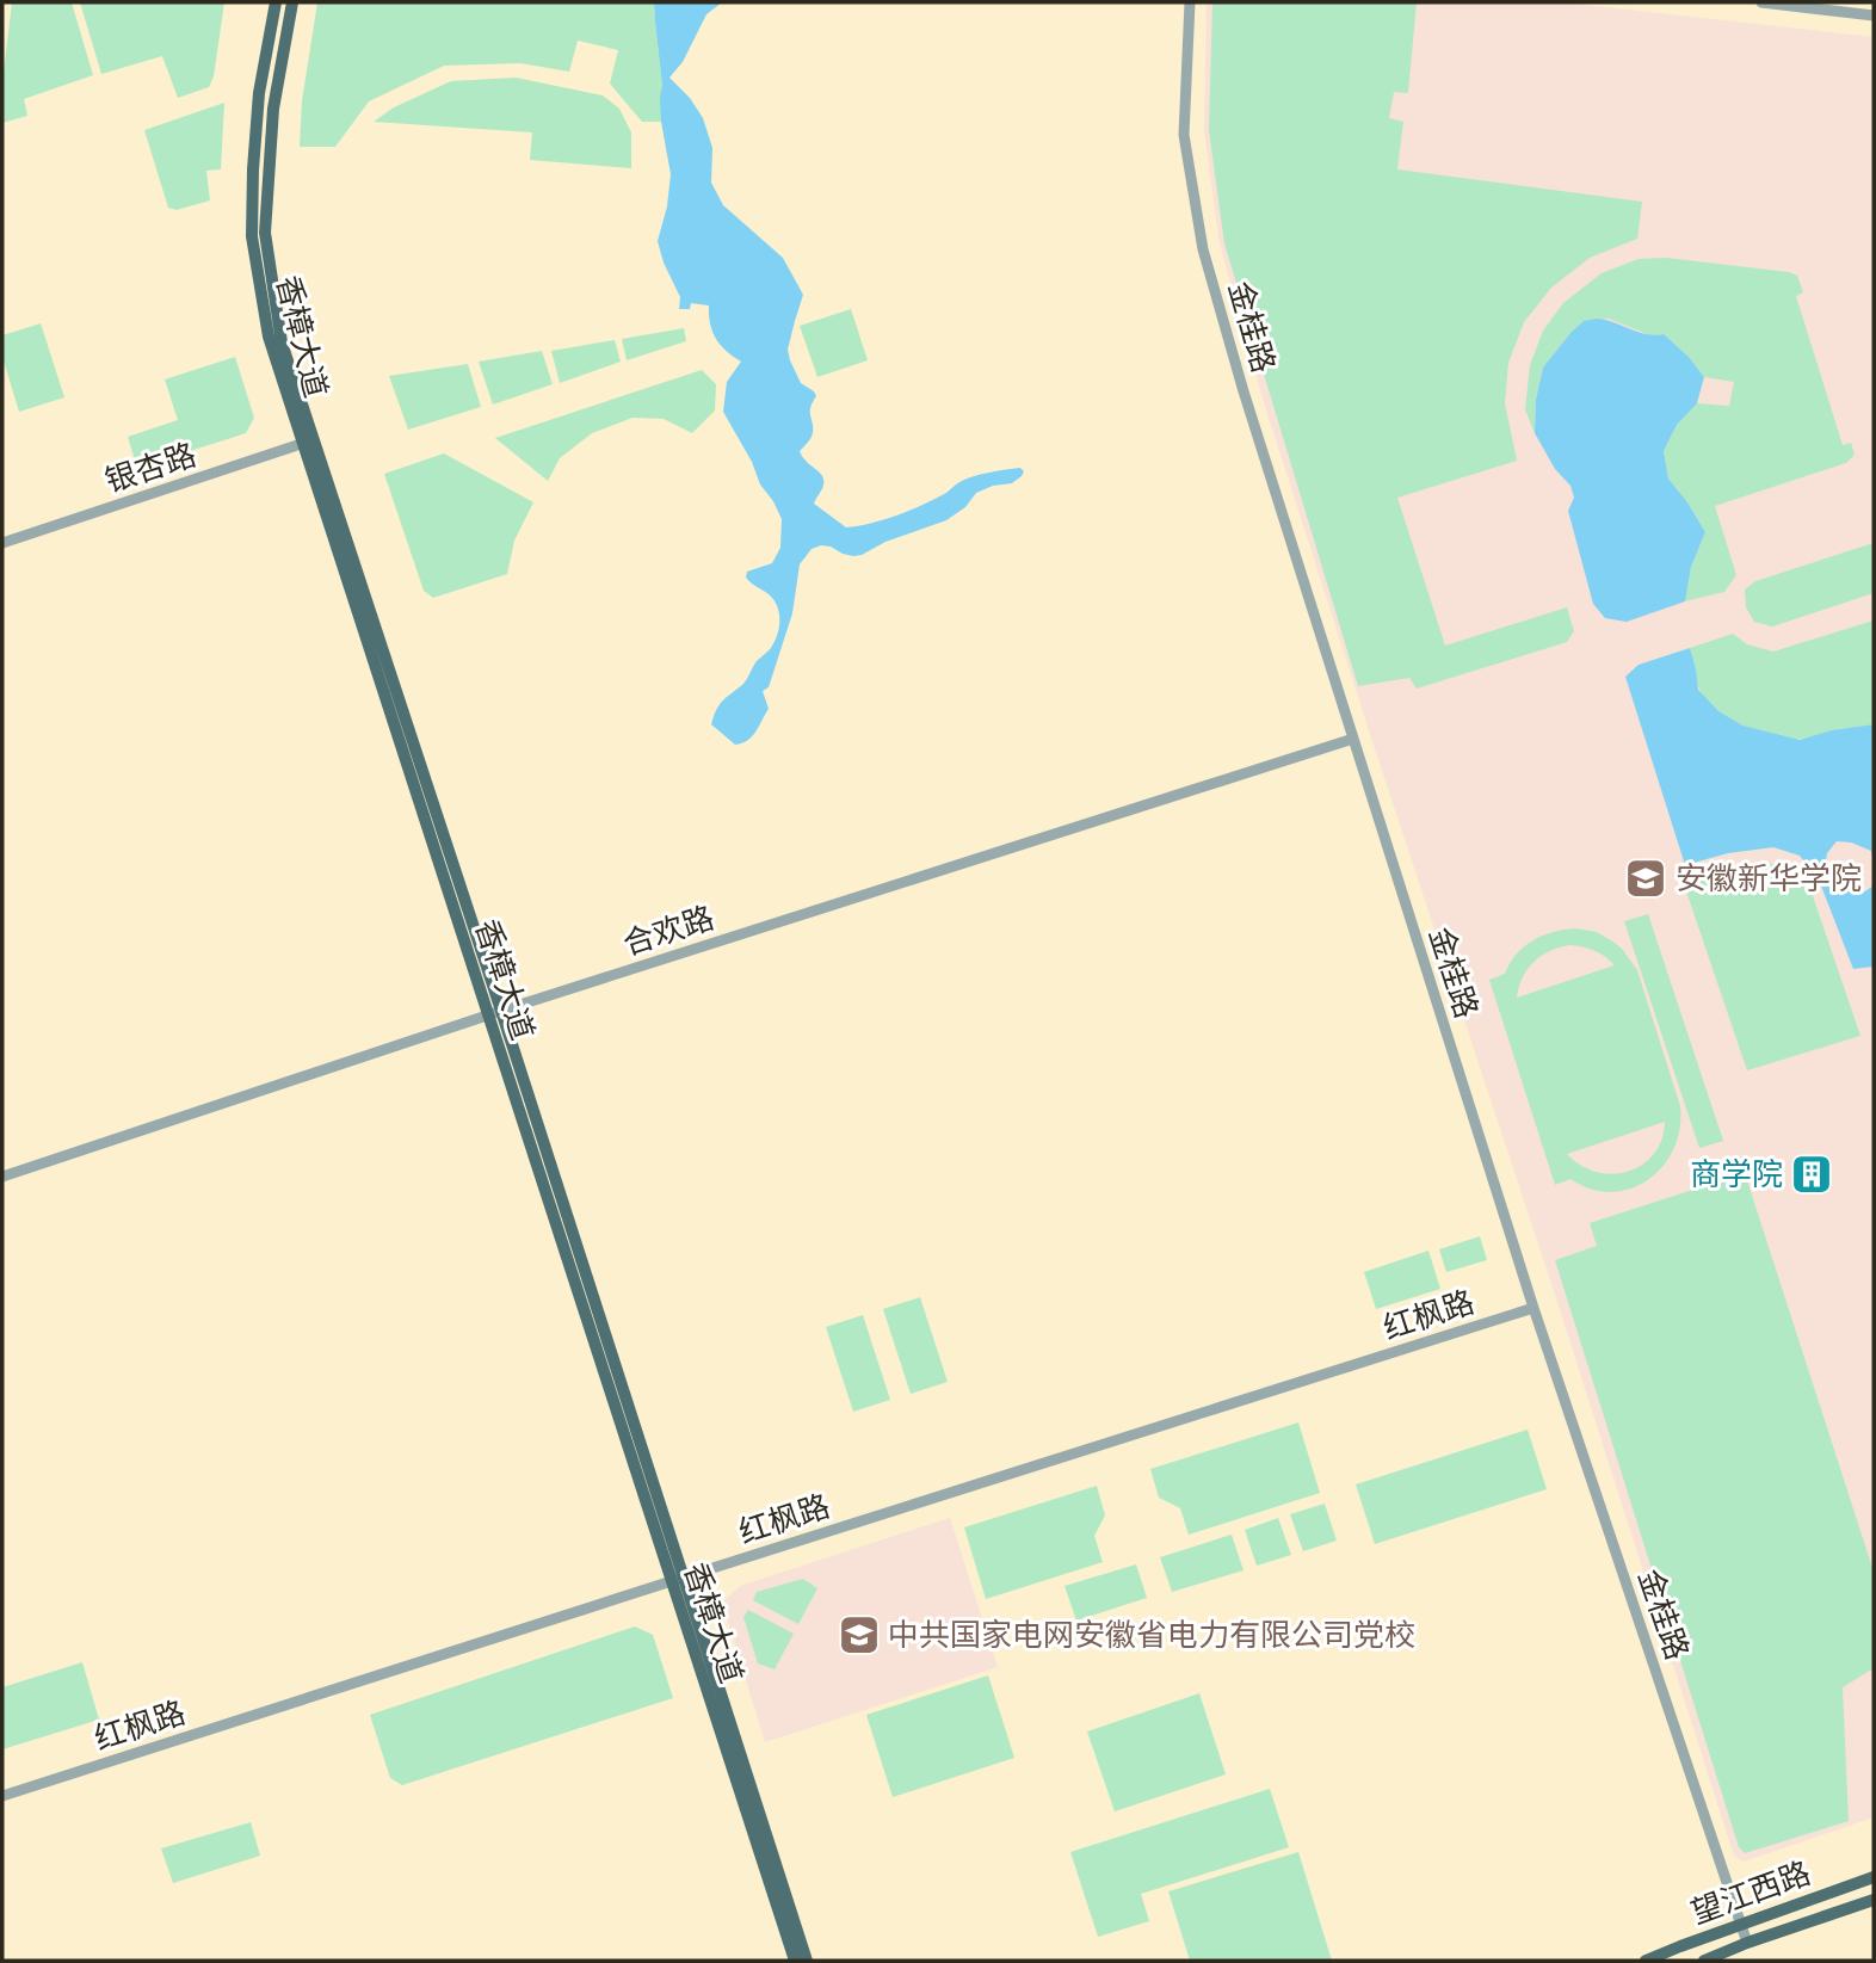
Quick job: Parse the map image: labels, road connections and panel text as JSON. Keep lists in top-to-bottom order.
{
  "streets": {
    "main road": ["香樟大道", "望江西路"],
    "street": [
      "金桂路",
      "银杏路",
      "合欢路",
      "红枫路"
    ]
  },
  "crossings": [
    ["金桂路", "合欢路"],
    ["金桂路", "红枫路"],
    ["金桂路", "望江西路"],
    ["香樟大道", "银杏路"],
    ["香樟大道", "合欢路"],
    ["香樟大道", "红枫路"]
  ],
  "places": {
    "school or university": ["安徽新华学院", "中共国家电网安徽省电力有限公司党校"],
    "building": ["商学院"]
  }
}
